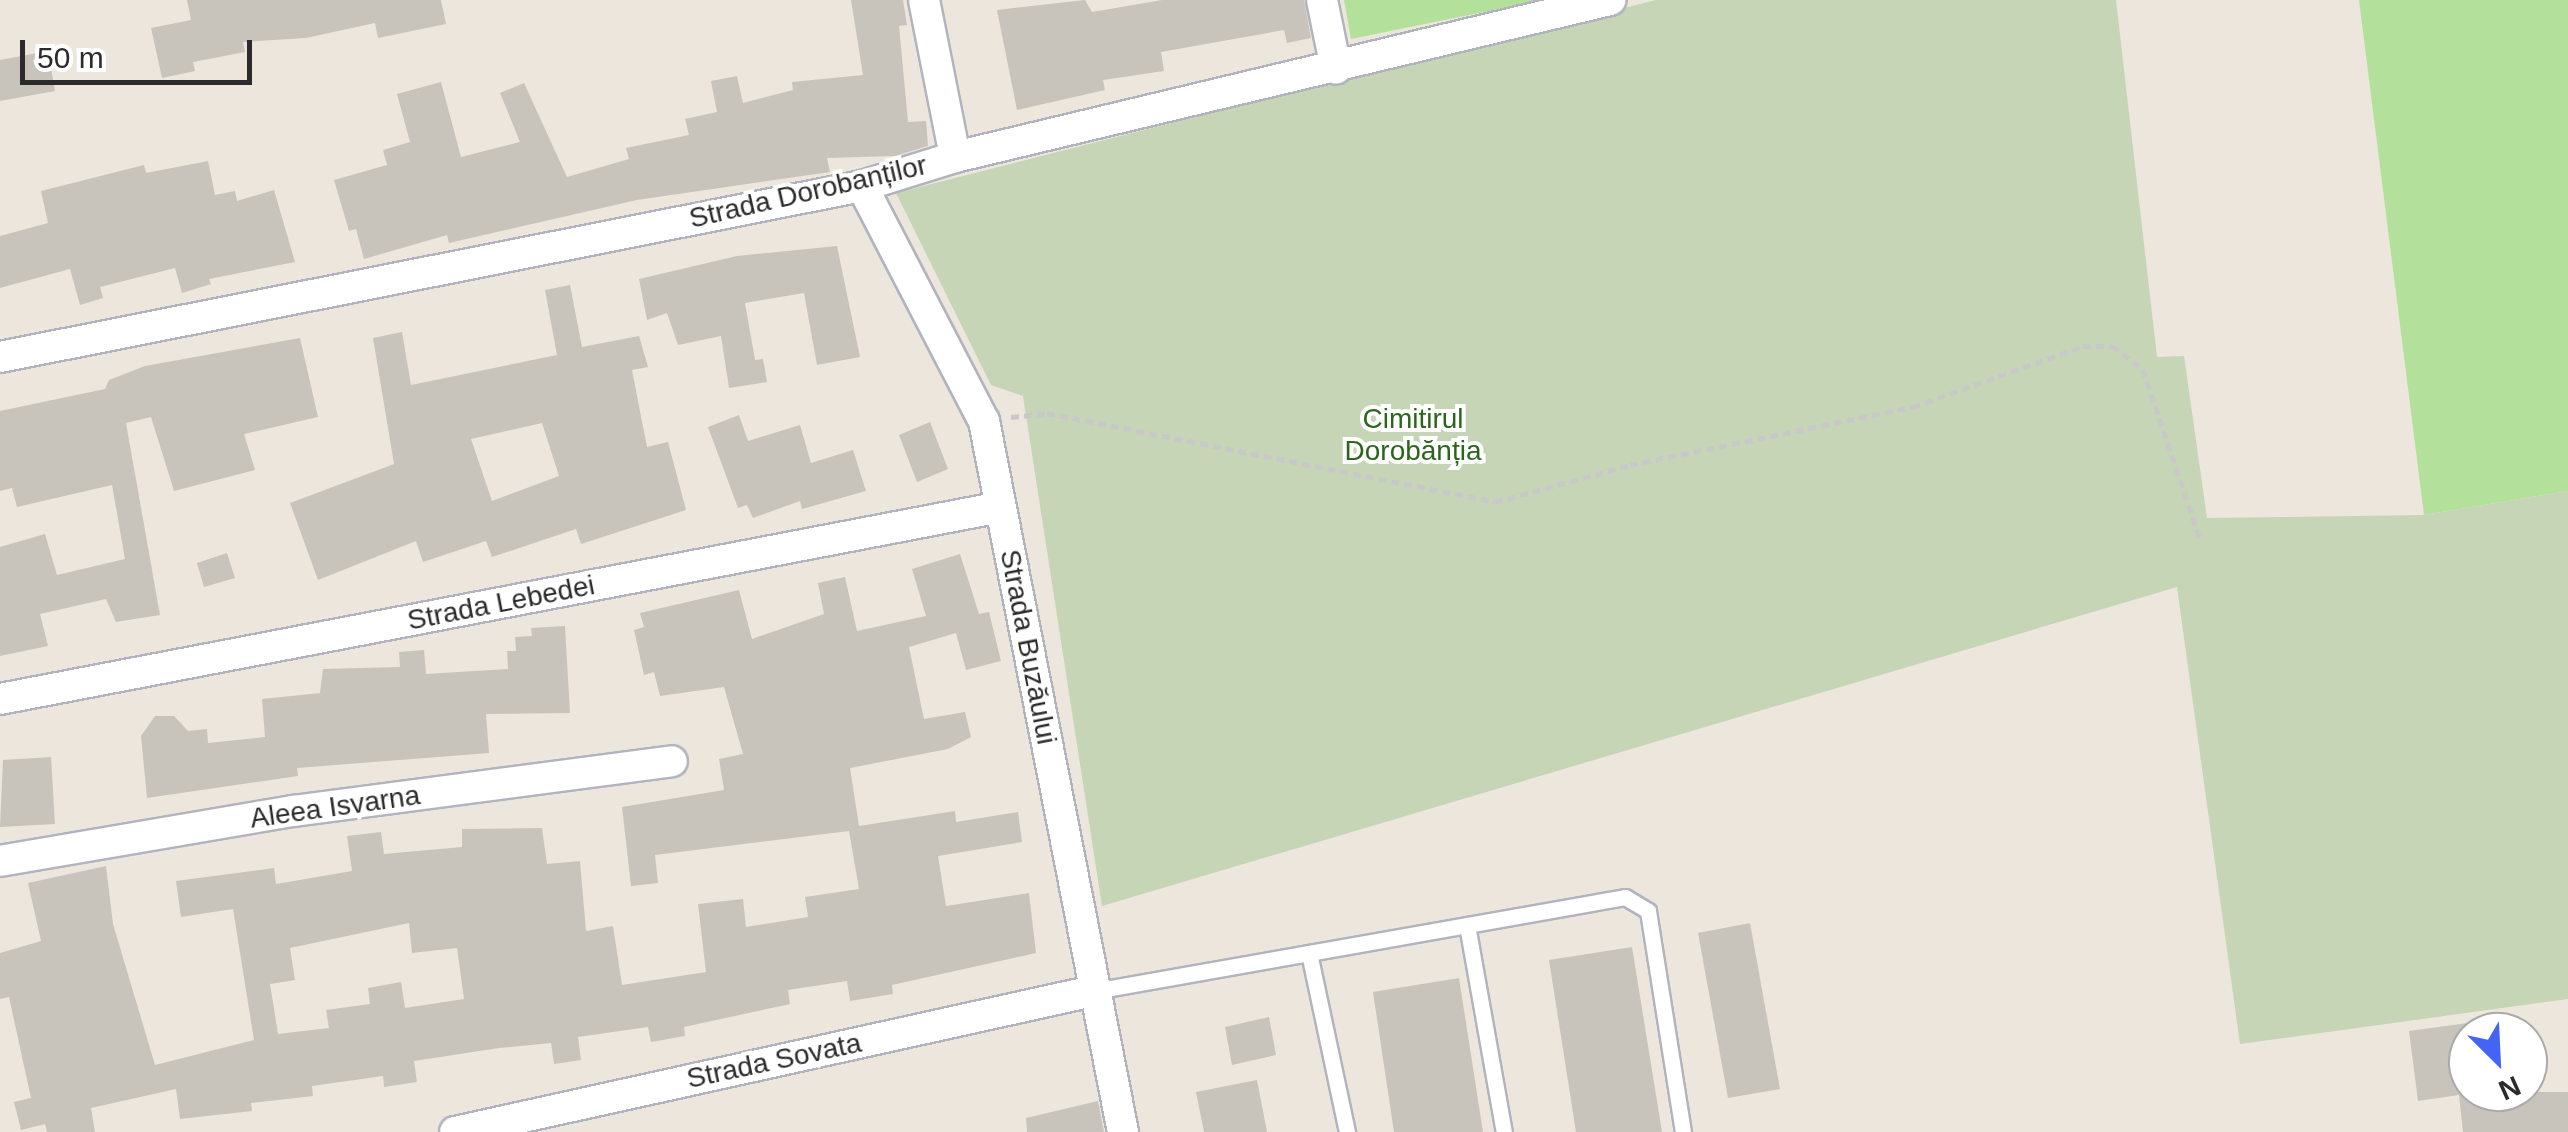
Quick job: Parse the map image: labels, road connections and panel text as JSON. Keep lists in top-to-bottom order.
{
  "streets": {
    "street": [
      "Strada Dorobanților",
      "Strada Lebedei",
      "Strada Buzăului",
      "Aleea Isvarna",
      "Strada Sovata"
    ]
  },
  "crossings": [
    ["Strada Dorobanților", "Strada Buzăului"],
    ["Strada Lebedei", "Strada Buzăului"],
    ["Strada Buzăului", "Strada Sovata"]
  ],
  "parks": ["Cimitirul Dorobănția"],
  "scale_bar": "50 m",
  "north": "bottom right"
}
